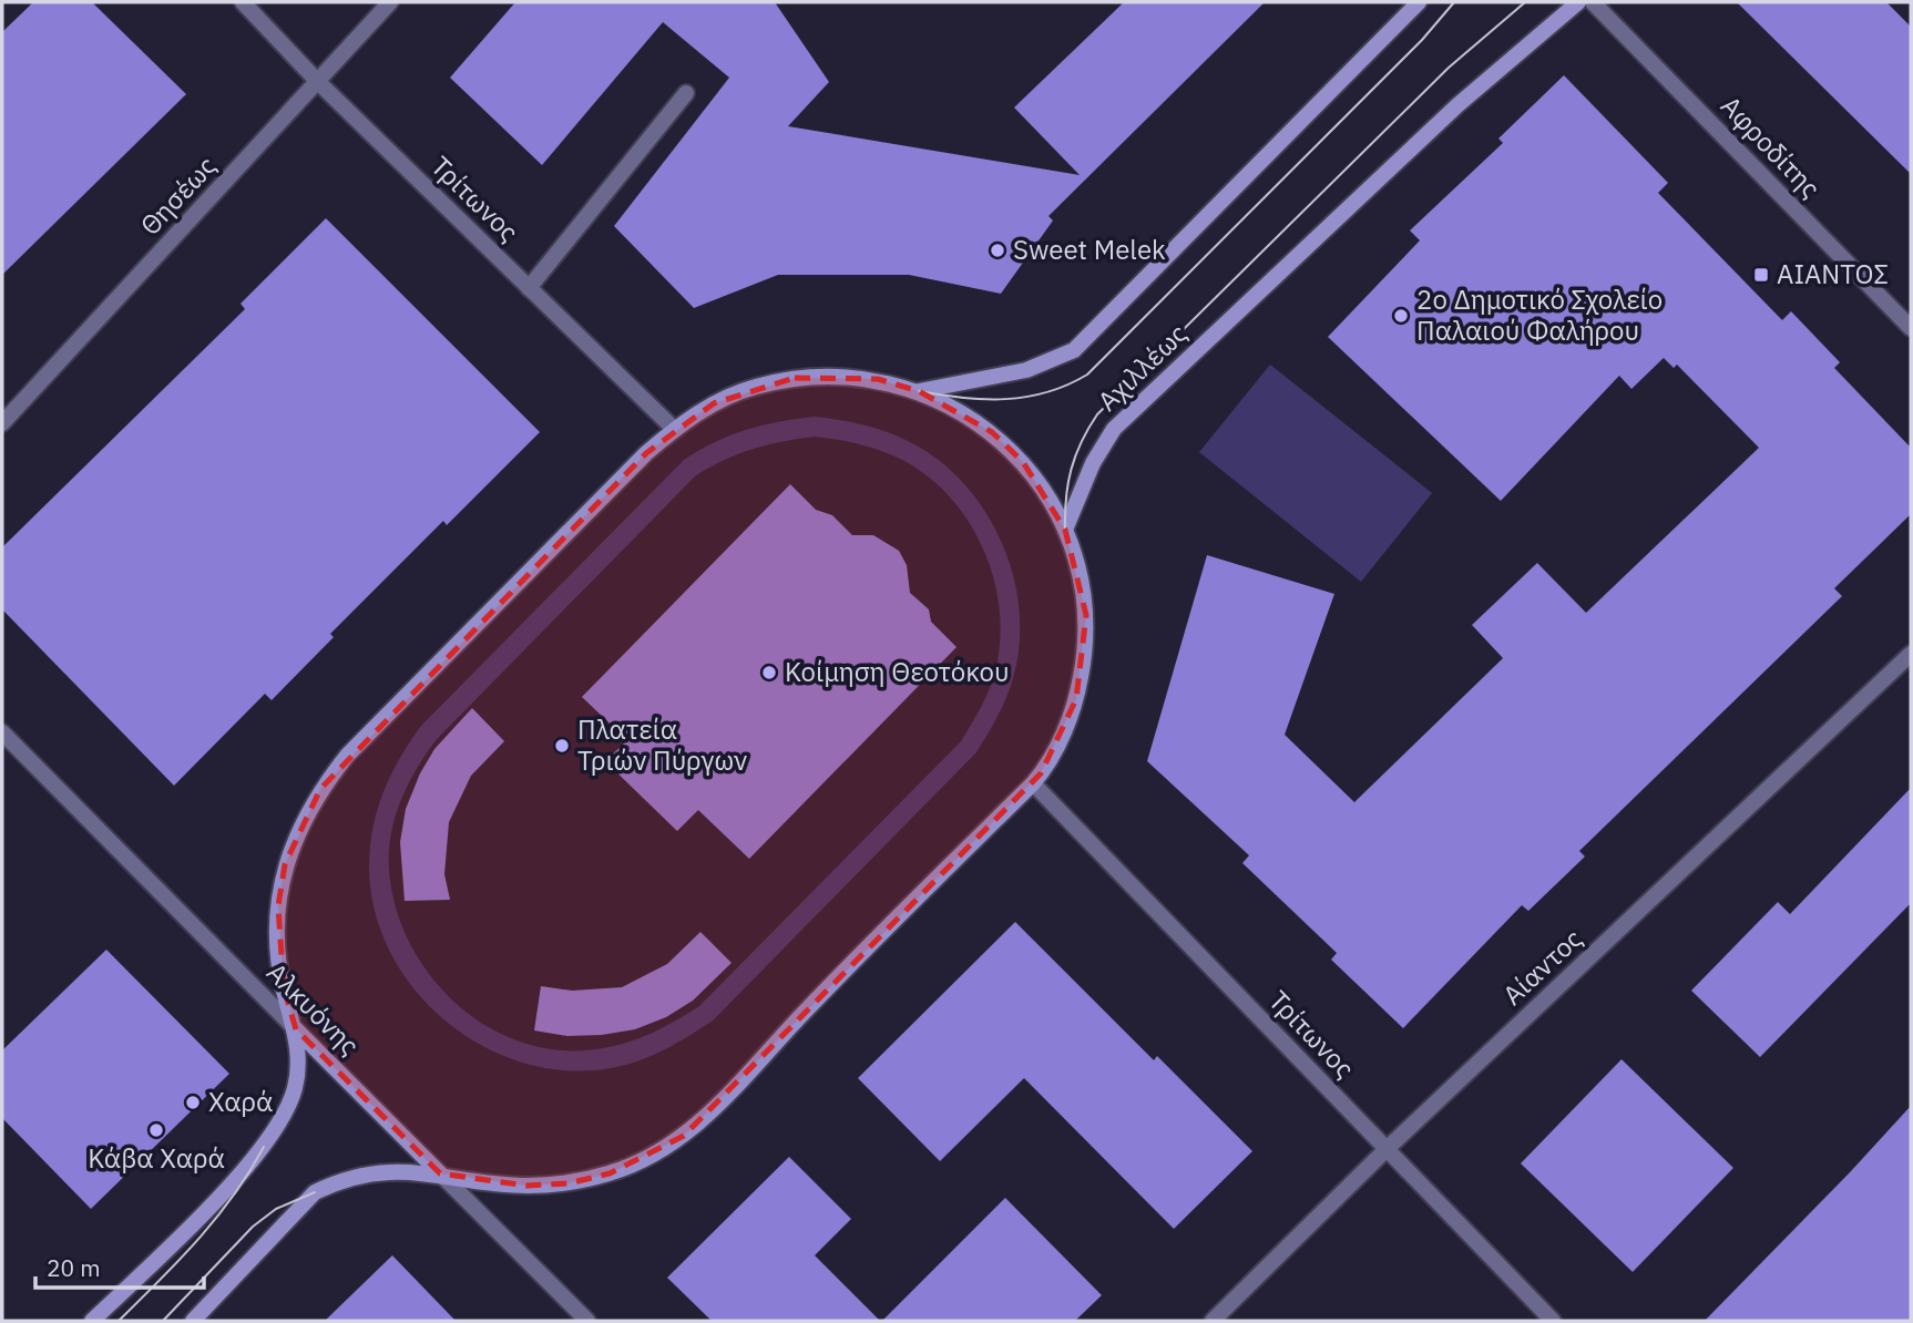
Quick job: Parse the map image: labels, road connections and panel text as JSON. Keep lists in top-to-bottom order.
{
  "streets": {
    "main road": ["Αχιλλέως", "Αλκυόνης"],
    "street": [
      "Αφροδίτης",
      "Θησέως",
      "Τρίτωνος",
      "Αίαντος"
    ]
  },
  "crossings": [
    ["Θησέως", "Τρίτωνος"],
    ["Τρίτωνος", "Αίαντος"]
  ],
  "places": {
    "other": [
      "Sweet Melek",
      "2ο Δημοτικό Σχολείο Παλαιού Φαλήρου",
      "Κοίμηση Θεοτόκου",
      "Πλατεία Τριών Πύργων",
      "Χαρά",
      "Κάβα Χαρά"
    ],
    "transit": ["ΑΙΑΝΤΟΣ"]
  },
  "scale_bar": "20 m"
}
